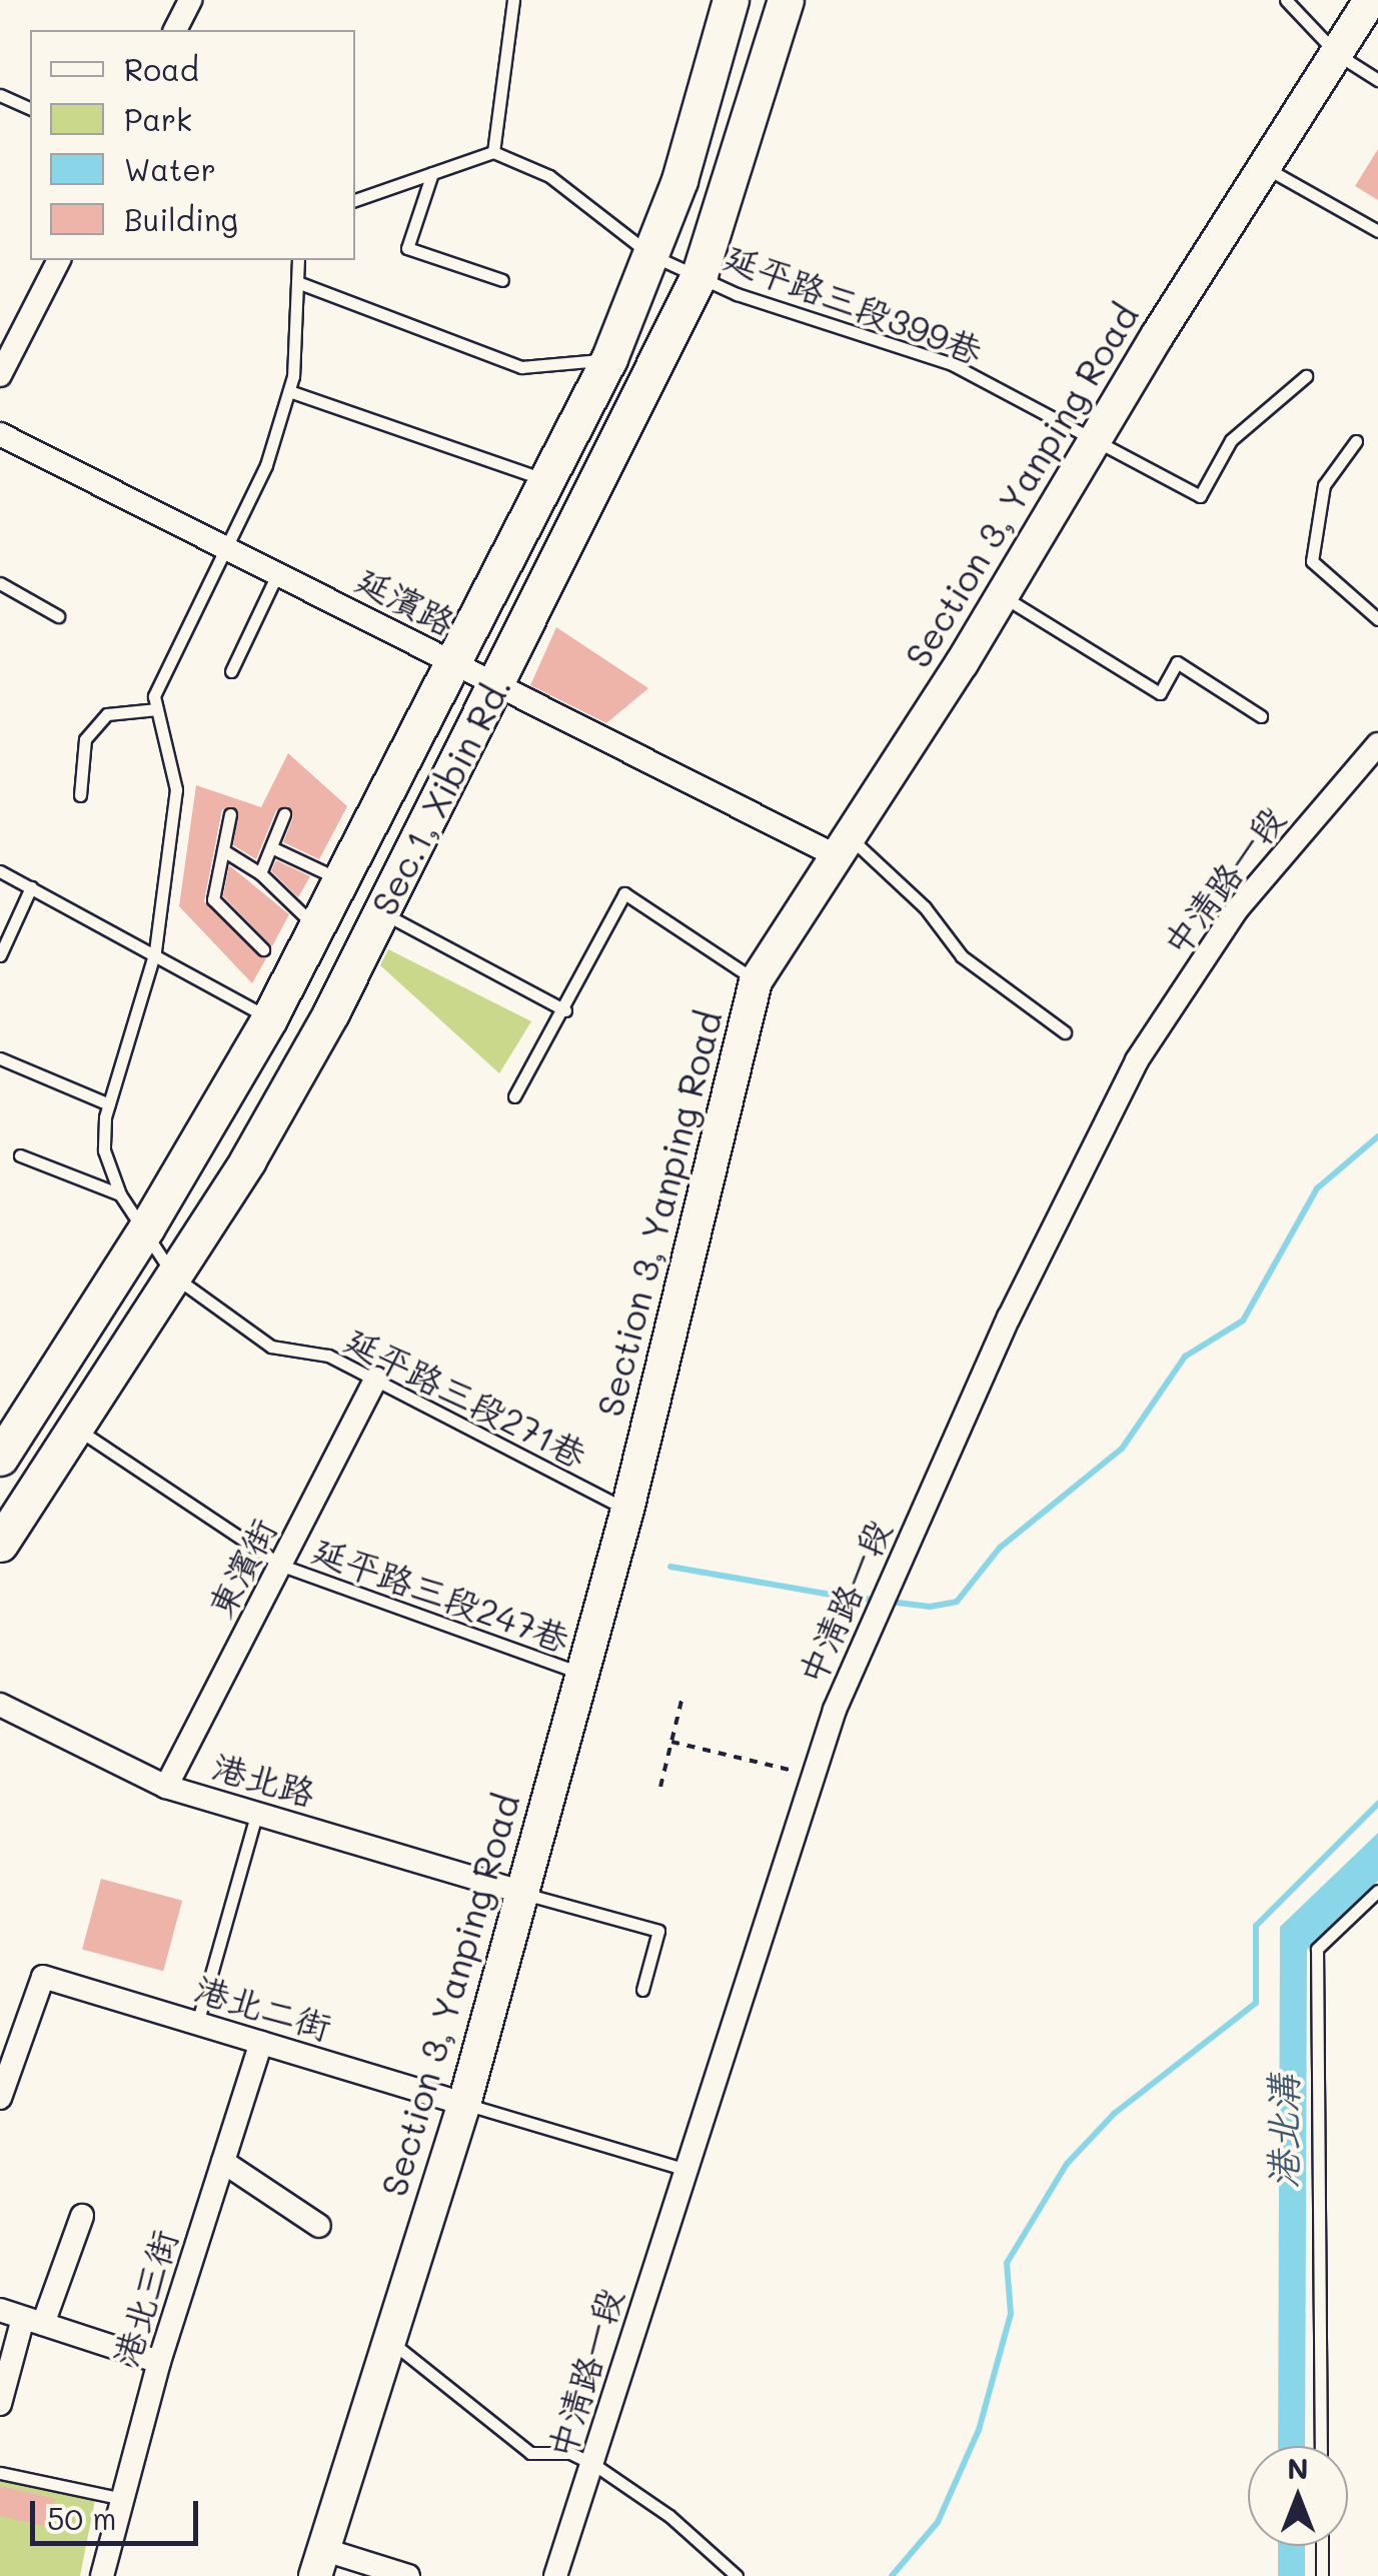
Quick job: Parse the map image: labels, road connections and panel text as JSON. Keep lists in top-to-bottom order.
{
  "streets": {
    "main road": ["Sec.1, Xibin Rd."],
    "street": [
      "Section 3, Yanping Road",
      "延濱路",
      "中清路一段",
      "東濱街",
      "港北路",
      "港北二街",
      "港北三街"
    ],
    "lane": ["延平路三段399巷", "延平路三段271巷", "延平路三段247巷"]
  },
  "crossings": [
    ["延平路三段399巷", "Section 3, Yanping Road"],
    ["延平路三段399巷", "Sec.1, Xibin Rd."],
    ["Section 3, Yanping Road", "延濱路"],
    ["Section 3, Yanping Road", "延平路三段271巷"],
    ["Section 3, Yanping Road", "延平路三段247巷"],
    ["Section 3, Yanping Road", "港北路"],
    ["Section 3, Yanping Road", "港北二街"],
    ["延濱路", "Sec.1, Xibin Rd."],
    ["Sec.1, Xibin Rd.", "延平路三段271巷"],
    ["Sec.1, Xibin Rd.", "延平路三段247巷"],
    ["延平路三段271巷", "東濱街"],
    ["東濱街", "延平路三段247巷"],
    ["東濱街", "港北路"],
    ["港北二街", "港北三街"]
  ],
  "water": ["港北溝"],
  "legend": [
    "Road",
    "Park",
    "Water",
    "Building"
  ],
  "scale_bar": "50 m",
  "north": "top"
}
